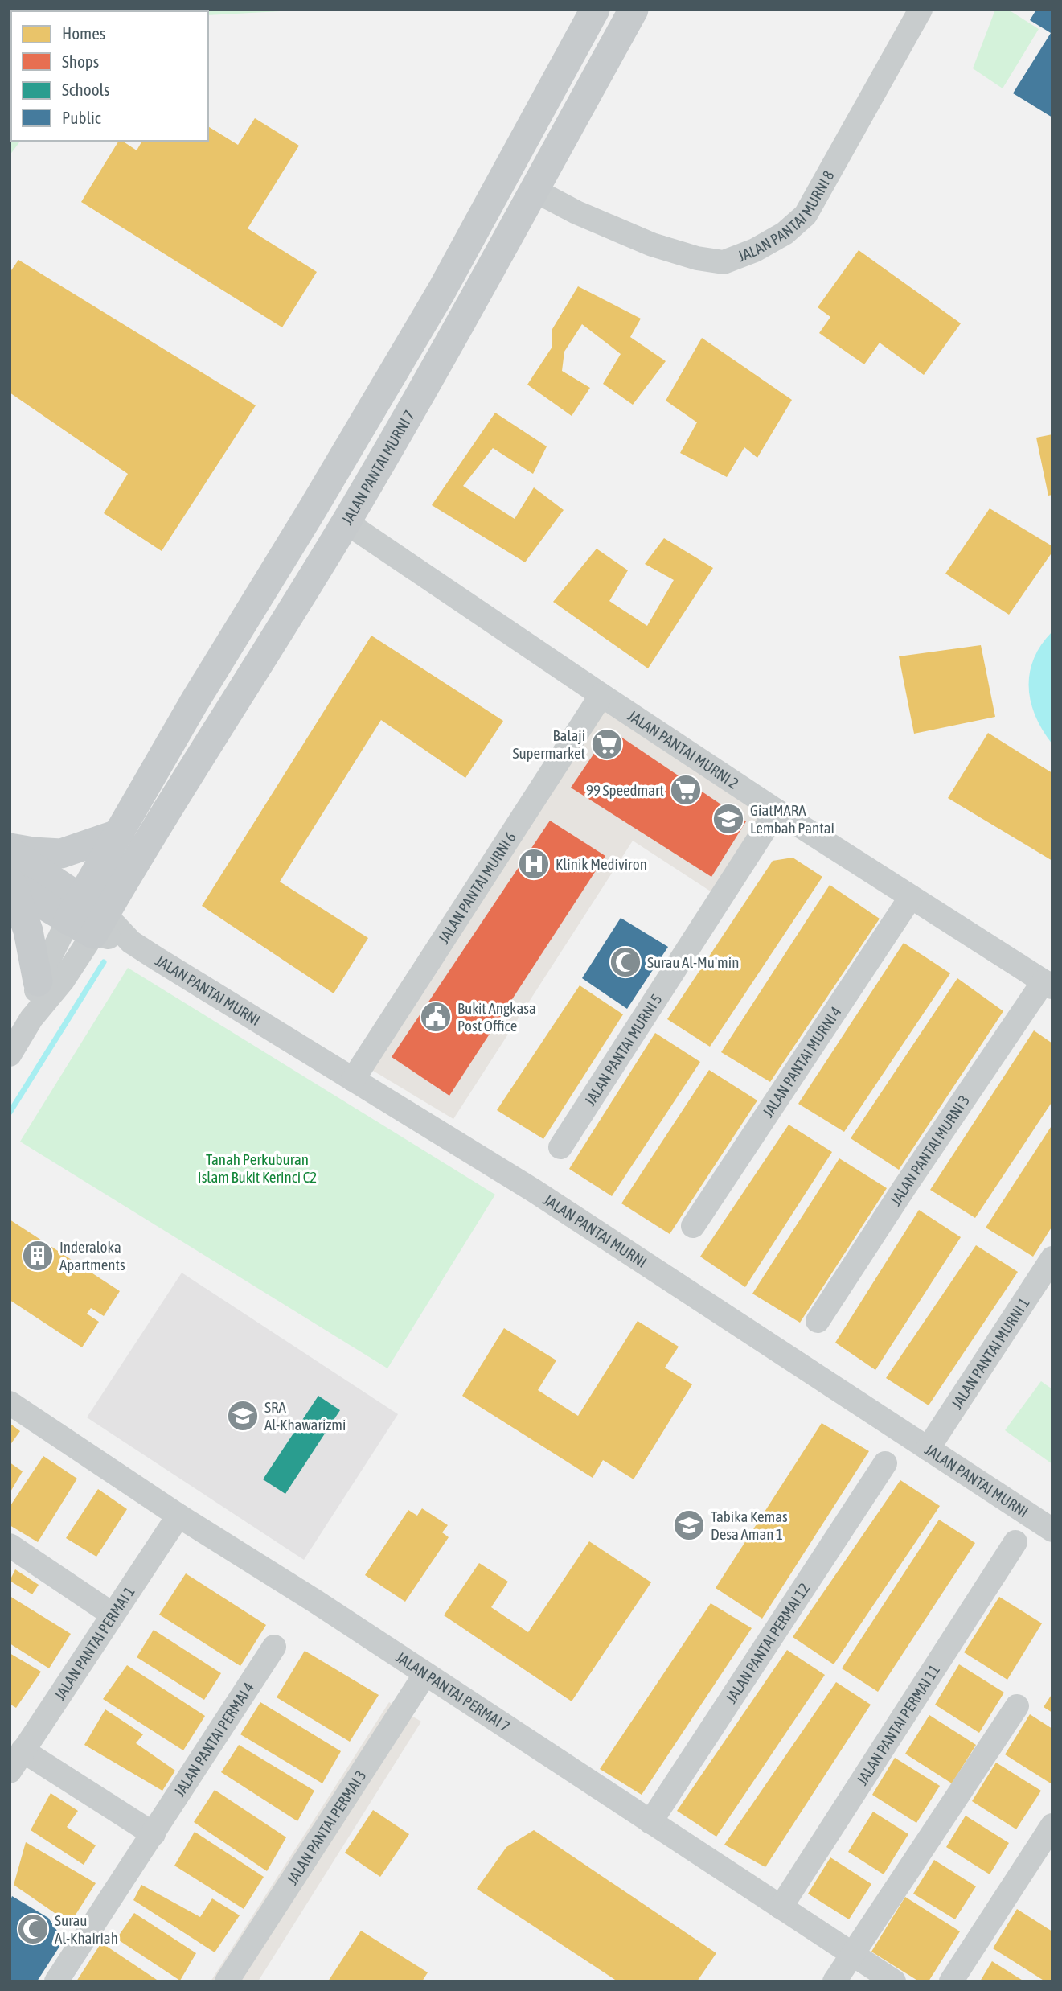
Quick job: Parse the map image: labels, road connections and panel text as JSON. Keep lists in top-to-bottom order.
{
  "streets": {
    "main road": ["JALAN PANTAI MURNI 7"],
    "street": [
      "JALAN PANTAI MURNI 8",
      "JALAN PANTAI MURNI 2",
      "JALAN PANTAI MURNI 6",
      "JALAN PANTAI MURNI",
      "JALAN PANTAI MURNI 5",
      "JALAN PANTAI MURNI 4",
      "JALAN PANTAI MURNI 3",
      "JALAN PANTAI MURNI 1",
      "JALAN PANTAI PERMAI 12",
      "JALAN PANTAI PERMAI 1",
      "JALAN PANTAI PERMAI 7",
      "JALAN PANTAI PERMAI 11",
      "JALAN PANTAI PERMAI 4",
      "JALAN PANTAI PERMAI 3"
    ]
  },
  "crossings": [
    ["JALAN PANTAI MURNI 8", "JALAN PANTAI MURNI 7"],
    ["JALAN PANTAI MURNI 7", "JALAN PANTAI MURNI 2"],
    ["JALAN PANTAI MURNI 7", "JALAN PANTAI MURNI"],
    ["JALAN PANTAI MURNI 2", "JALAN PANTAI MURNI 6"],
    ["JALAN PANTAI MURNI 2", "JALAN PANTAI MURNI 5"],
    ["JALAN PANTAI MURNI 2", "JALAN PANTAI MURNI 4"],
    ["JALAN PANTAI MURNI 2", "JALAN PANTAI MURNI 3"],
    ["JALAN PANTAI MURNI 6", "JALAN PANTAI MURNI"],
    ["JALAN PANTAI MURNI", "JALAN PANTAI MURNI 1"],
    ["JALAN PANTAI PERMAI 12", "JALAN PANTAI PERMAI 7"],
    ["JALAN PANTAI PERMAI 1", "JALAN PANTAI PERMAI 7"],
    ["JALAN PANTAI PERMAI 7", "JALAN PANTAI PERMAI 11"],
    ["JALAN PANTAI PERMAI 7", "JALAN PANTAI PERMAI 3"]
  ],
  "parks": ["Tanah Perkuburan Islam Bukit Kerinci C2"],
  "places": {
    "supermarket": ["Balaji Supermarket", "99 Speedmart"],
    "school or university": ["GiatMARA Lembah Pantai", "SRA Al-Khawarizmi", "Tabika Kemas Desa Aman 1"],
    "hospital": ["Klinik Mediviron"],
    "mosque": ["Surau Al-Mu'min", "Surau Al-Khairiah"],
    "public building": ["Bukit Angkasa Post Office"],
    "building": ["Inderaloka Apartments"]
  },
  "legend": [
    "Homes",
    "Shops",
    "Schools",
    "Public"
  ]
}
